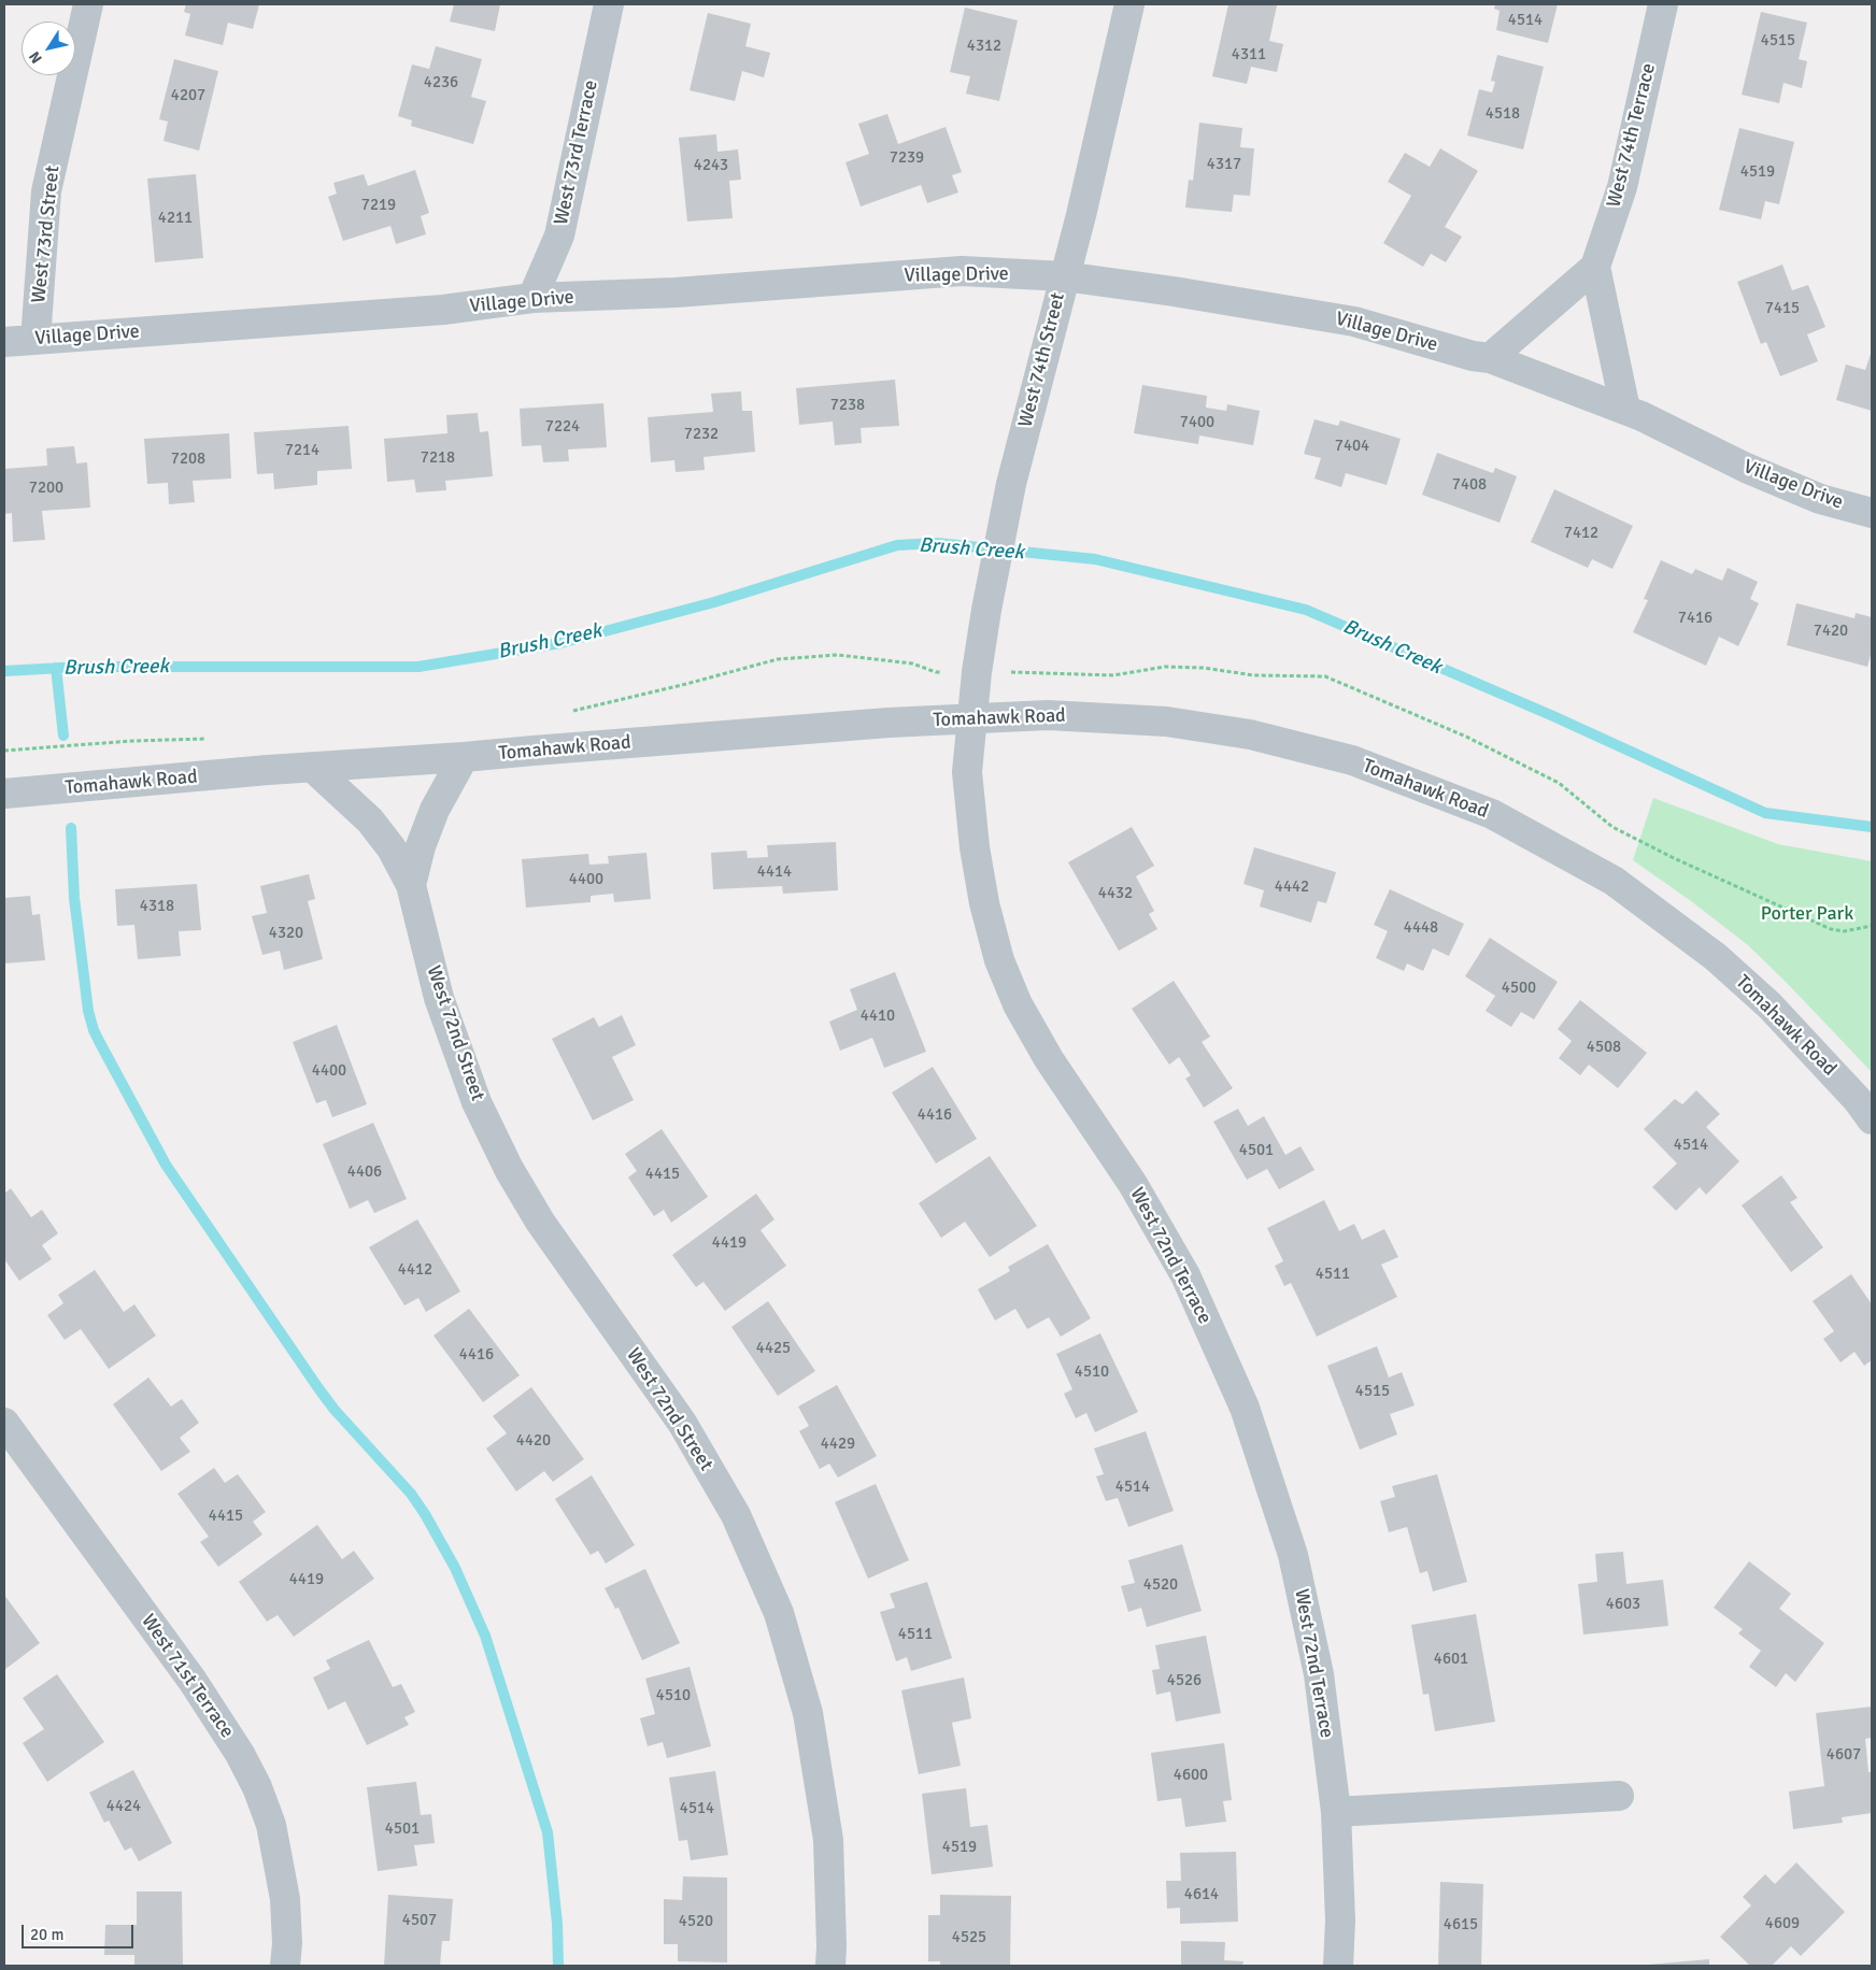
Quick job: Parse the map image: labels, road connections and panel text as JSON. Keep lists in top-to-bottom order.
{
  "streets": {
    "street": [
      "West 74th Terrace",
      "West 73rd Terrace",
      "West 73rd Street",
      "Village Drive",
      "West 74th Street",
      "Tomahawk Road",
      "West 72nd Street",
      "West 72nd Terrace",
      "West 71st Terrace"
    ]
  },
  "crossings": [
    ["West 73rd Terrace", "Village Drive"],
    ["West 73rd Street", "Village Drive"],
    ["Village Drive", "West 74th Street"],
    ["West 74th Street", "Tomahawk Road"],
    ["West 74th Street", "West 72nd Terrace"],
    ["Tomahawk Road", "West 72nd Street"],
    ["Tomahawk Road", "West 72nd Terrace"]
  ],
  "water": ["Brush Creek"],
  "parks": ["Porter Park"],
  "house_numbers": [
    "4514",
    "4515",
    "4312",
    "4311",
    "4236",
    "4207",
    "4518",
    "7239",
    "4317",
    "4243",
    "4519",
    "7219",
    "4211",
    "7415",
    "7238",
    "7400",
    "7224",
    "7232",
    "7404",
    "7214",
    "7218",
    "7208",
    "7408",
    "7200",
    "7412",
    "7416",
    "7420",
    "4414",
    "4400",
    "4442",
    "4432",
    "4318",
    "4448",
    "4320",
    "4500",
    "4410",
    "4508",
    "4400",
    "4416",
    "4514",
    "4501",
    "4406",
    "4415",
    "4419",
    "4412",
    "4511",
    "4425",
    "4416",
    "4510",
    "4515",
    "4420",
    "4429",
    "4514",
    "4415",
    "4419",
    "4520",
    "4603",
    "4511",
    "4601",
    "4526",
    "4510",
    "4607",
    "4600",
    "4424",
    "4514",
    "4501",
    "4519",
    "4614",
    "4507",
    "4520",
    "4609",
    "4615",
    "4525"
  ],
  "scale_bar": "20 m",
  "north": "bottom left"
}
